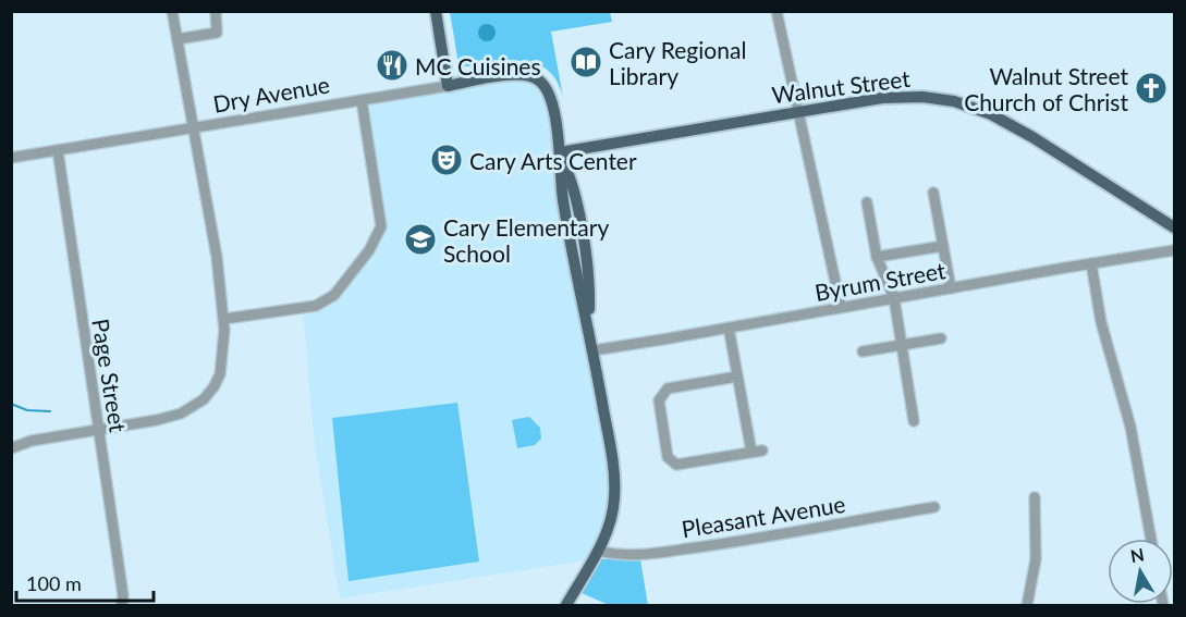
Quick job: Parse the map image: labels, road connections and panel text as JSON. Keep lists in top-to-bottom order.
{
  "streets": {
    "main road": ["Walnut Street", "Dry Avenue"],
    "street": ["Byrum Street", "Page Street", "Pleasant Avenue"]
  },
  "crossings": [
    ["Walnut Street", "Dry Avenue"],
    ["Dry Avenue", "Page Street"]
  ],
  "places": {
    "library": ["Cary Regional Library"],
    "restaurant": ["MC Cuisines"],
    "church": ["Walnut Street Church of Christ"],
    "theatre": ["Cary Arts Center"],
    "school or university": ["Cary Elementary School"]
  },
  "scale_bar": "100 m",
  "north": "top"
}
